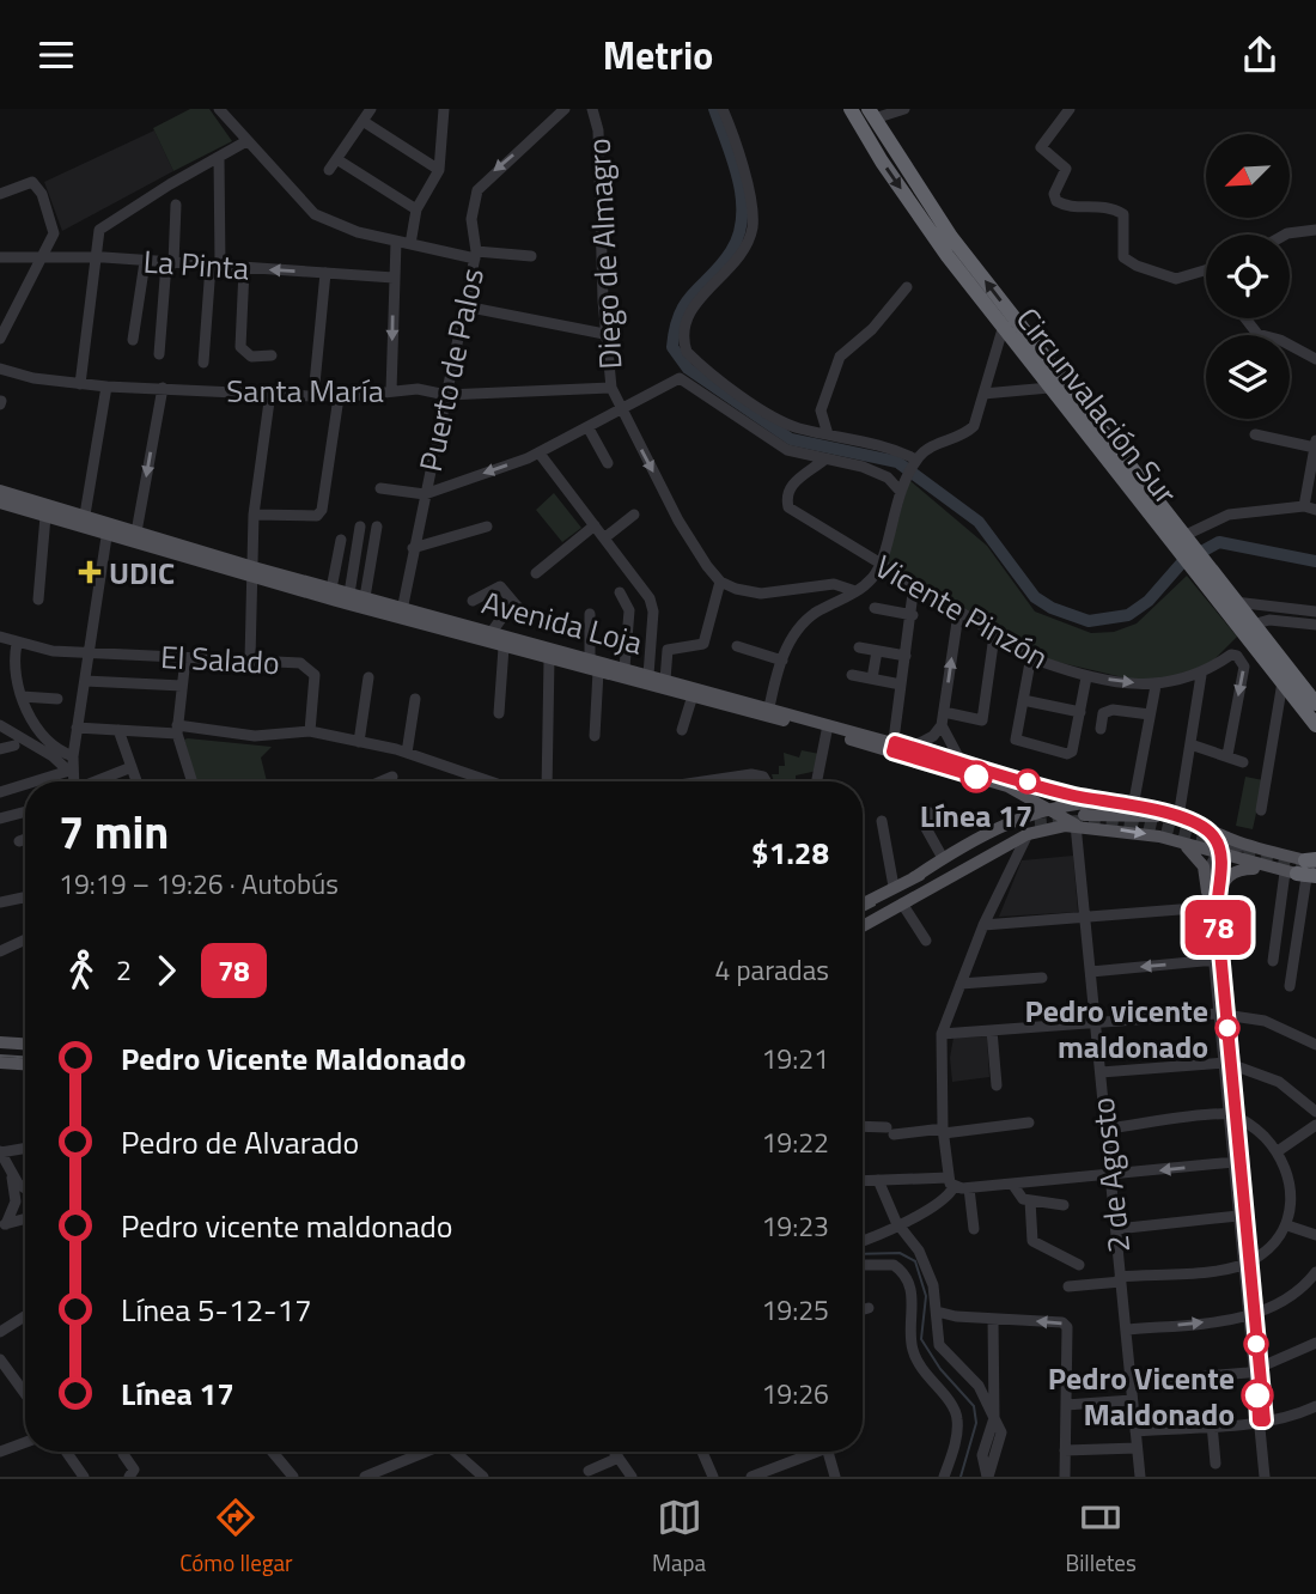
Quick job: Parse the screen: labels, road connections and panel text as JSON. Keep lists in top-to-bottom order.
{
  "streets": {
    "highway": ["Circunvalación Sur"],
    "main road": ["Avenida Loja"],
    "street": [
      "Diego de Almagro",
      "La Pinta",
      "Puerto de Palos",
      "Santa María",
      "Vicente Pinzón",
      "El Salado",
      "2 de Agosto"
    ]
  },
  "crossings": [
    ["Diego de Almagro", "Santa María"],
    ["Puerto de Palos", "Santa María"],
    ["Puerto de Palos", "Avenida Loja"],
    ["Avenida Loja", "2 de Agosto"]
  ],
  "places": {
    "health": ["UDIC"],
    "other": ["Línea 17", "Pedro vicente maldonado", "Pedro Vicente Maldonado"]
  },
  "lines": ["bus line 78"],
  "north": "bottom left",
  "page": {
    "header": "Metrio",
    "on_map": "78",
    "heading": ["7 min", "19:19 – 19:26 · Autobús", "$1.28"],
    "legs": ["2", "78", "4 paradas"],
    "list": [
      {
        "name": "Pedro Vicente Maldonado",
        "value": "19:21"
      },
      {
        "name": "Pedro de Alvarado",
        "value": "19:22"
      },
      {
        "name": "Pedro vicente maldonado",
        "value": "19:23"
      },
      {
        "name": "Línea 5-12-17",
        "value": "19:25"
      },
      {
        "name": "Línea 17",
        "value": "19:26"
      }
    ],
    "tabs": ["Cómo llegar", "Mapa", "Billetes"]
  }
}
